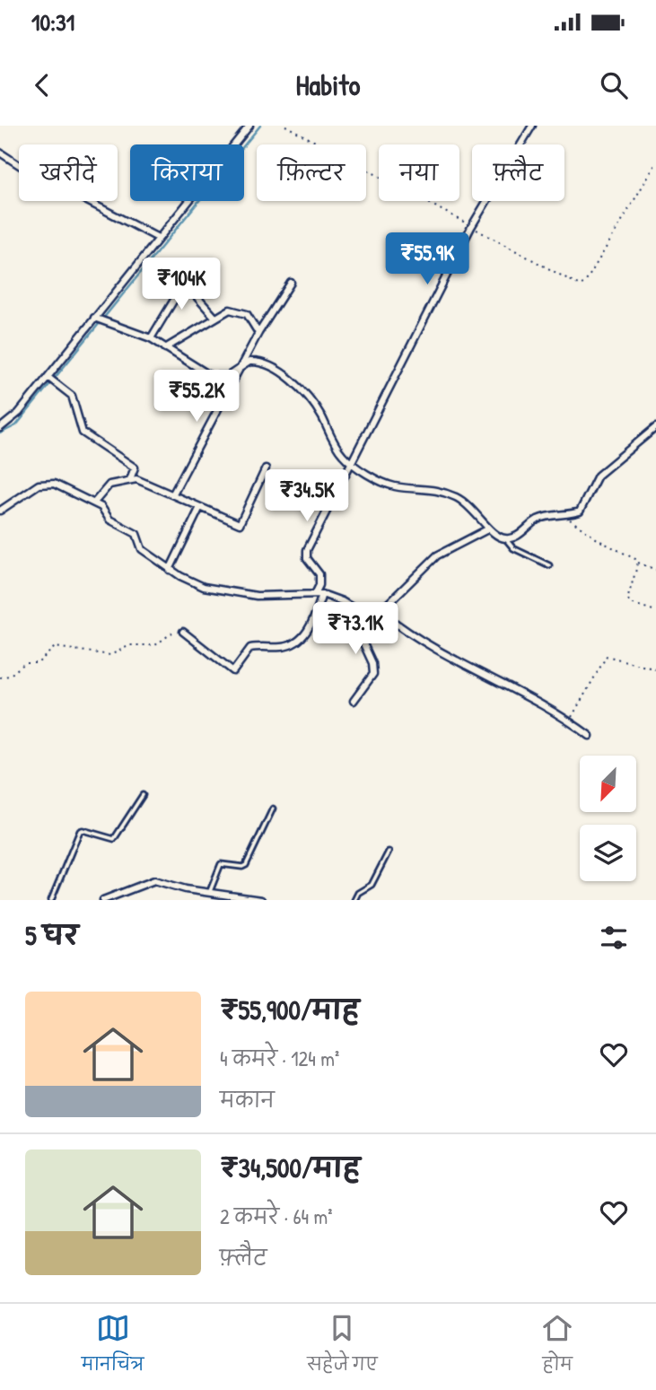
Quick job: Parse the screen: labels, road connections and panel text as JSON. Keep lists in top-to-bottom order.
{
  "north": "bottom left",
  "page": {
    "status": "10:31",
    "header": "Habito",
    "chip": [
      "खरीदें",
      "किराया",
      "फ़िल्टर",
      "नया",
      "फ़्लैट"
    ],
    "price": [
      "₹55.9K",
      "₹104K",
      "₹55.2K",
      "₹34.5K",
      "₹73.1K"
    ],
    "heading": "5 घर",
    "list": [
      {
        "name": "₹55,900/माह",
        "note": "4 कमरे · 124 m² · मकान"
      },
      {
        "name": "₹34,500/माह",
        "note": "2 कमरे · 64 m² · फ़्लैट"
      }
    ],
    "tabs": ["मानचित्र", "सहेजे गए", "होम"]
  }
}
